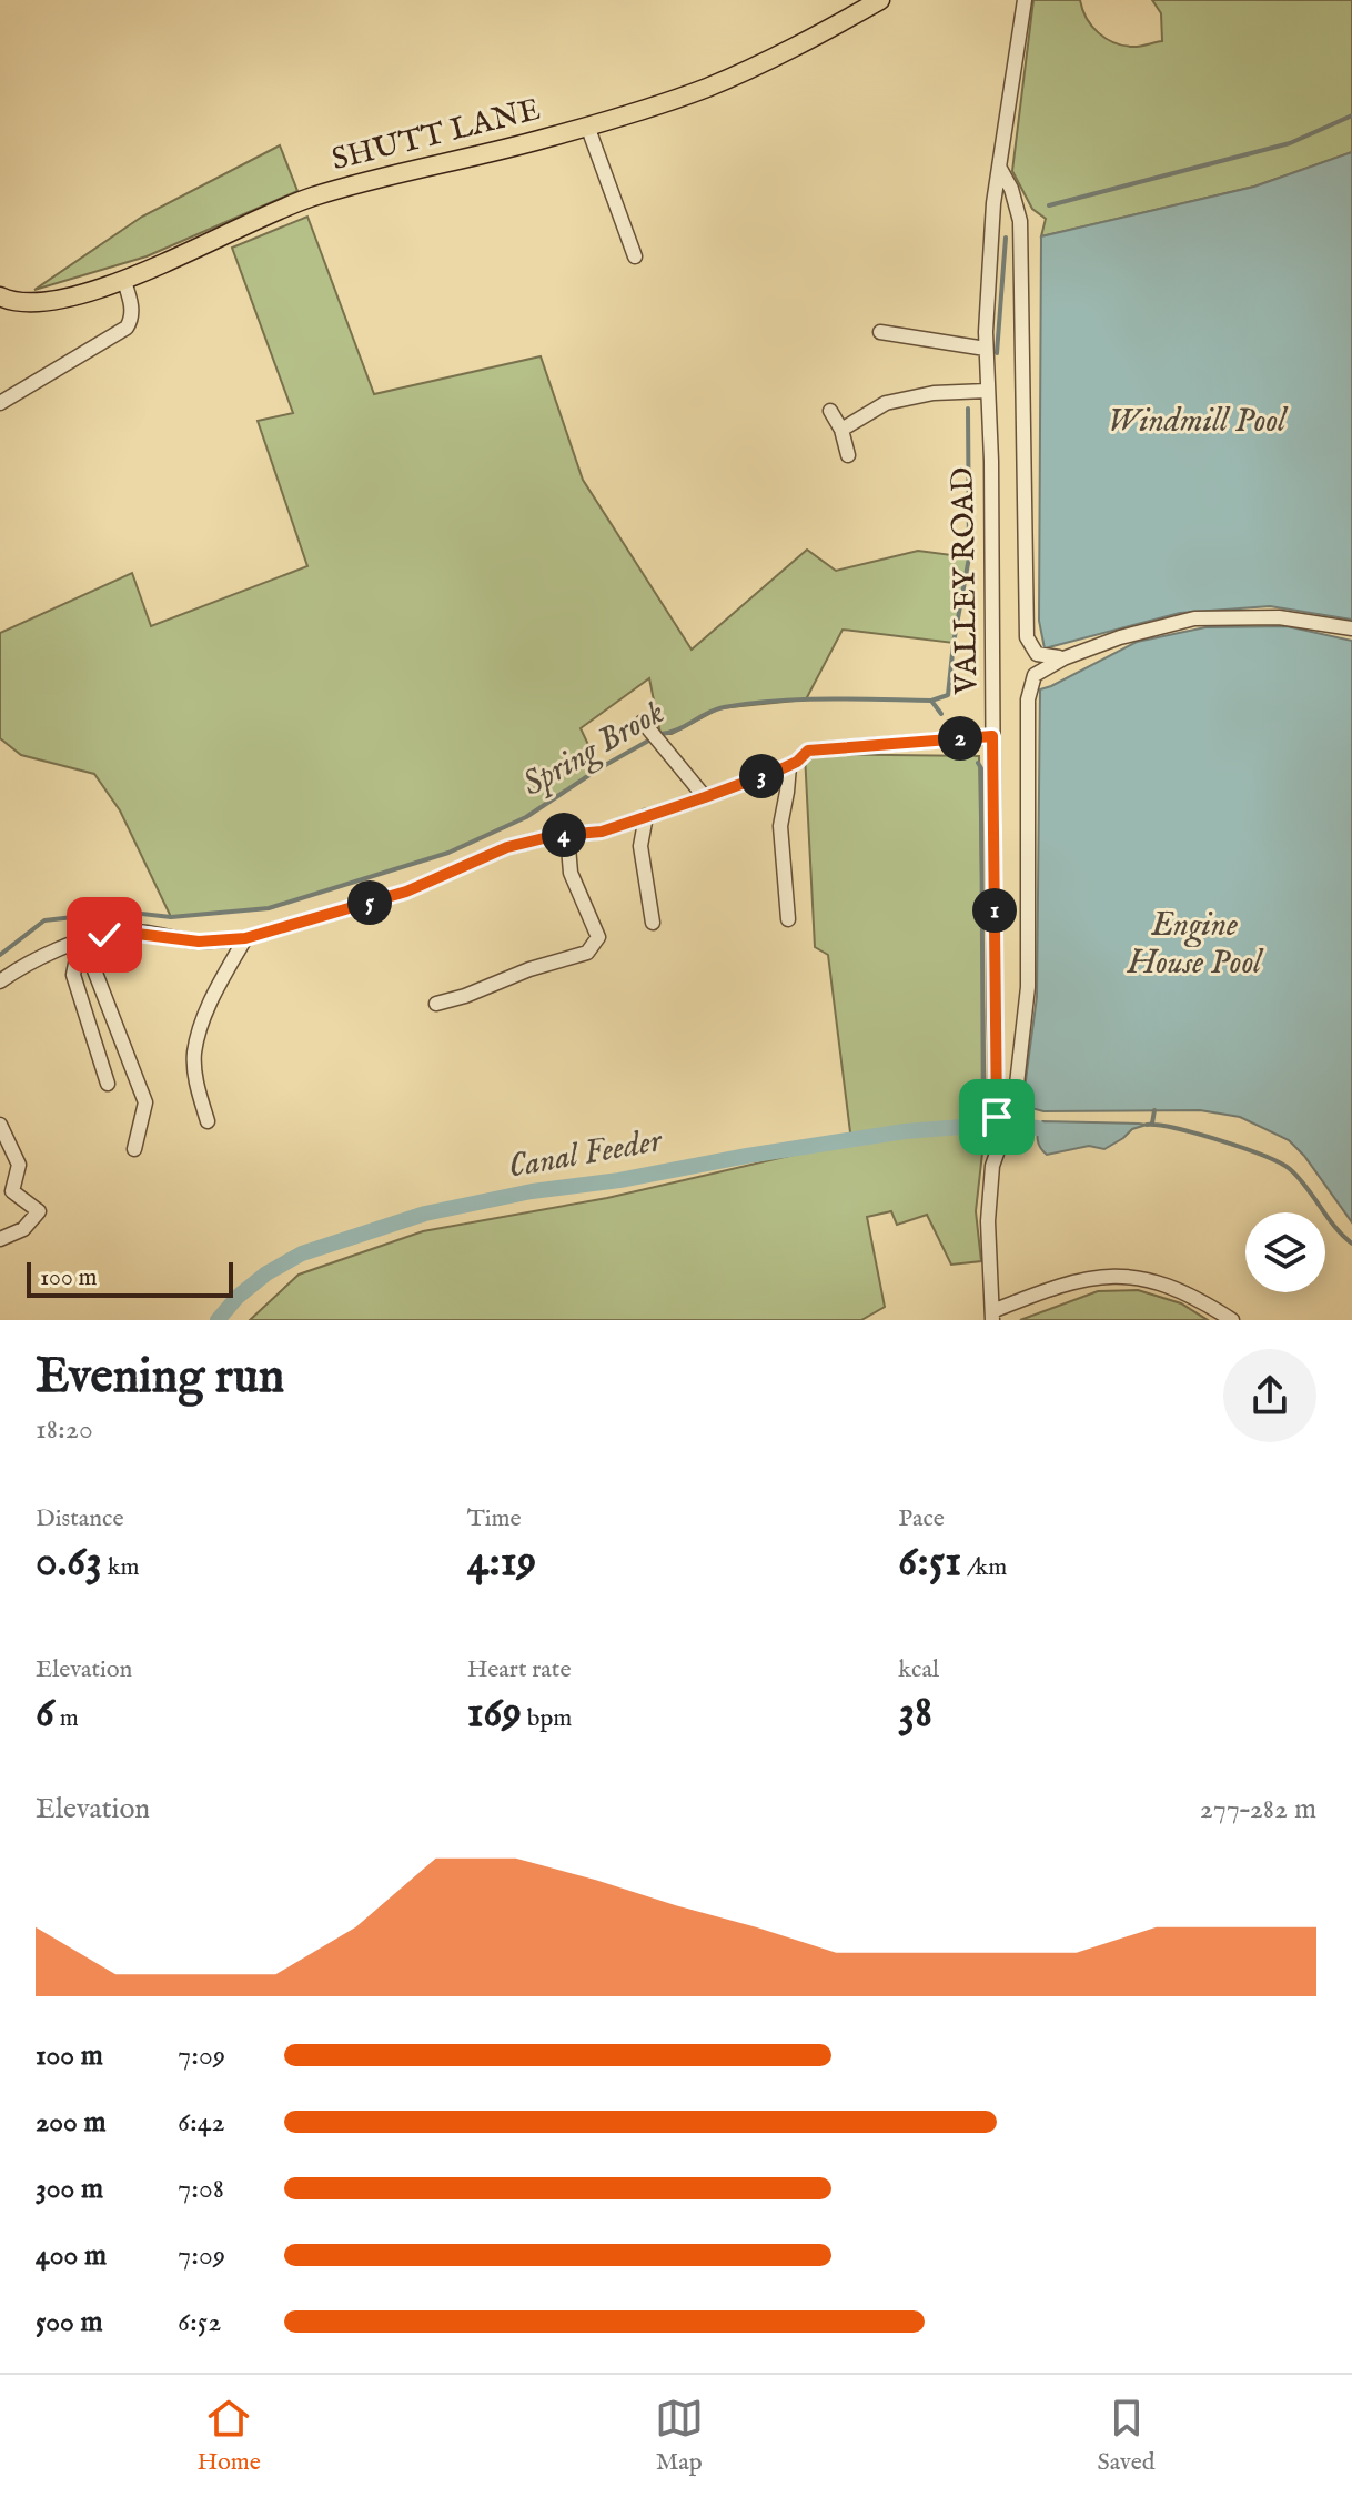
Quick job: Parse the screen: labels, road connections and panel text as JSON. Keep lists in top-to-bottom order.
{
  "streets": {
    "main road": ["SHUTT LANE"],
    "street": ["VALLEY ROAD"]
  },
  "water": [
    "Windmill Pool",
    "Spring Brook",
    "Engine House Pool",
    "Canal Feeder"
  ],
  "scale_bar": "100 m",
  "page": {
    "pins": [
      "2",
      "3",
      "4",
      "5",
      "1"
    ],
    "scale": "100 m",
    "heading": ["Evening run", "18:20"],
    "stats": [
      ["Distance", "0.63 km"],
      ["Time", "4:19"],
      ["Pace", "6:51 /km"],
      ["Elevation", "6 m"],
      ["Heart rate", "169 bpm"],
      ["kcal", "38"]
    ],
    "chart": ["Elevation", "277–282 m"],
    "list": [
      {
        "name": "100 m",
        "note": "7:09"
      },
      {
        "name": "200 m",
        "note": "6:42"
      },
      {
        "name": "300 m",
        "note": "7:08"
      },
      {
        "name": "400 m",
        "note": "7:09"
      },
      {
        "name": "500 m",
        "note": "6:52"
      }
    ],
    "tabs": ["Home", "Map", "Saved"]
  }
}
